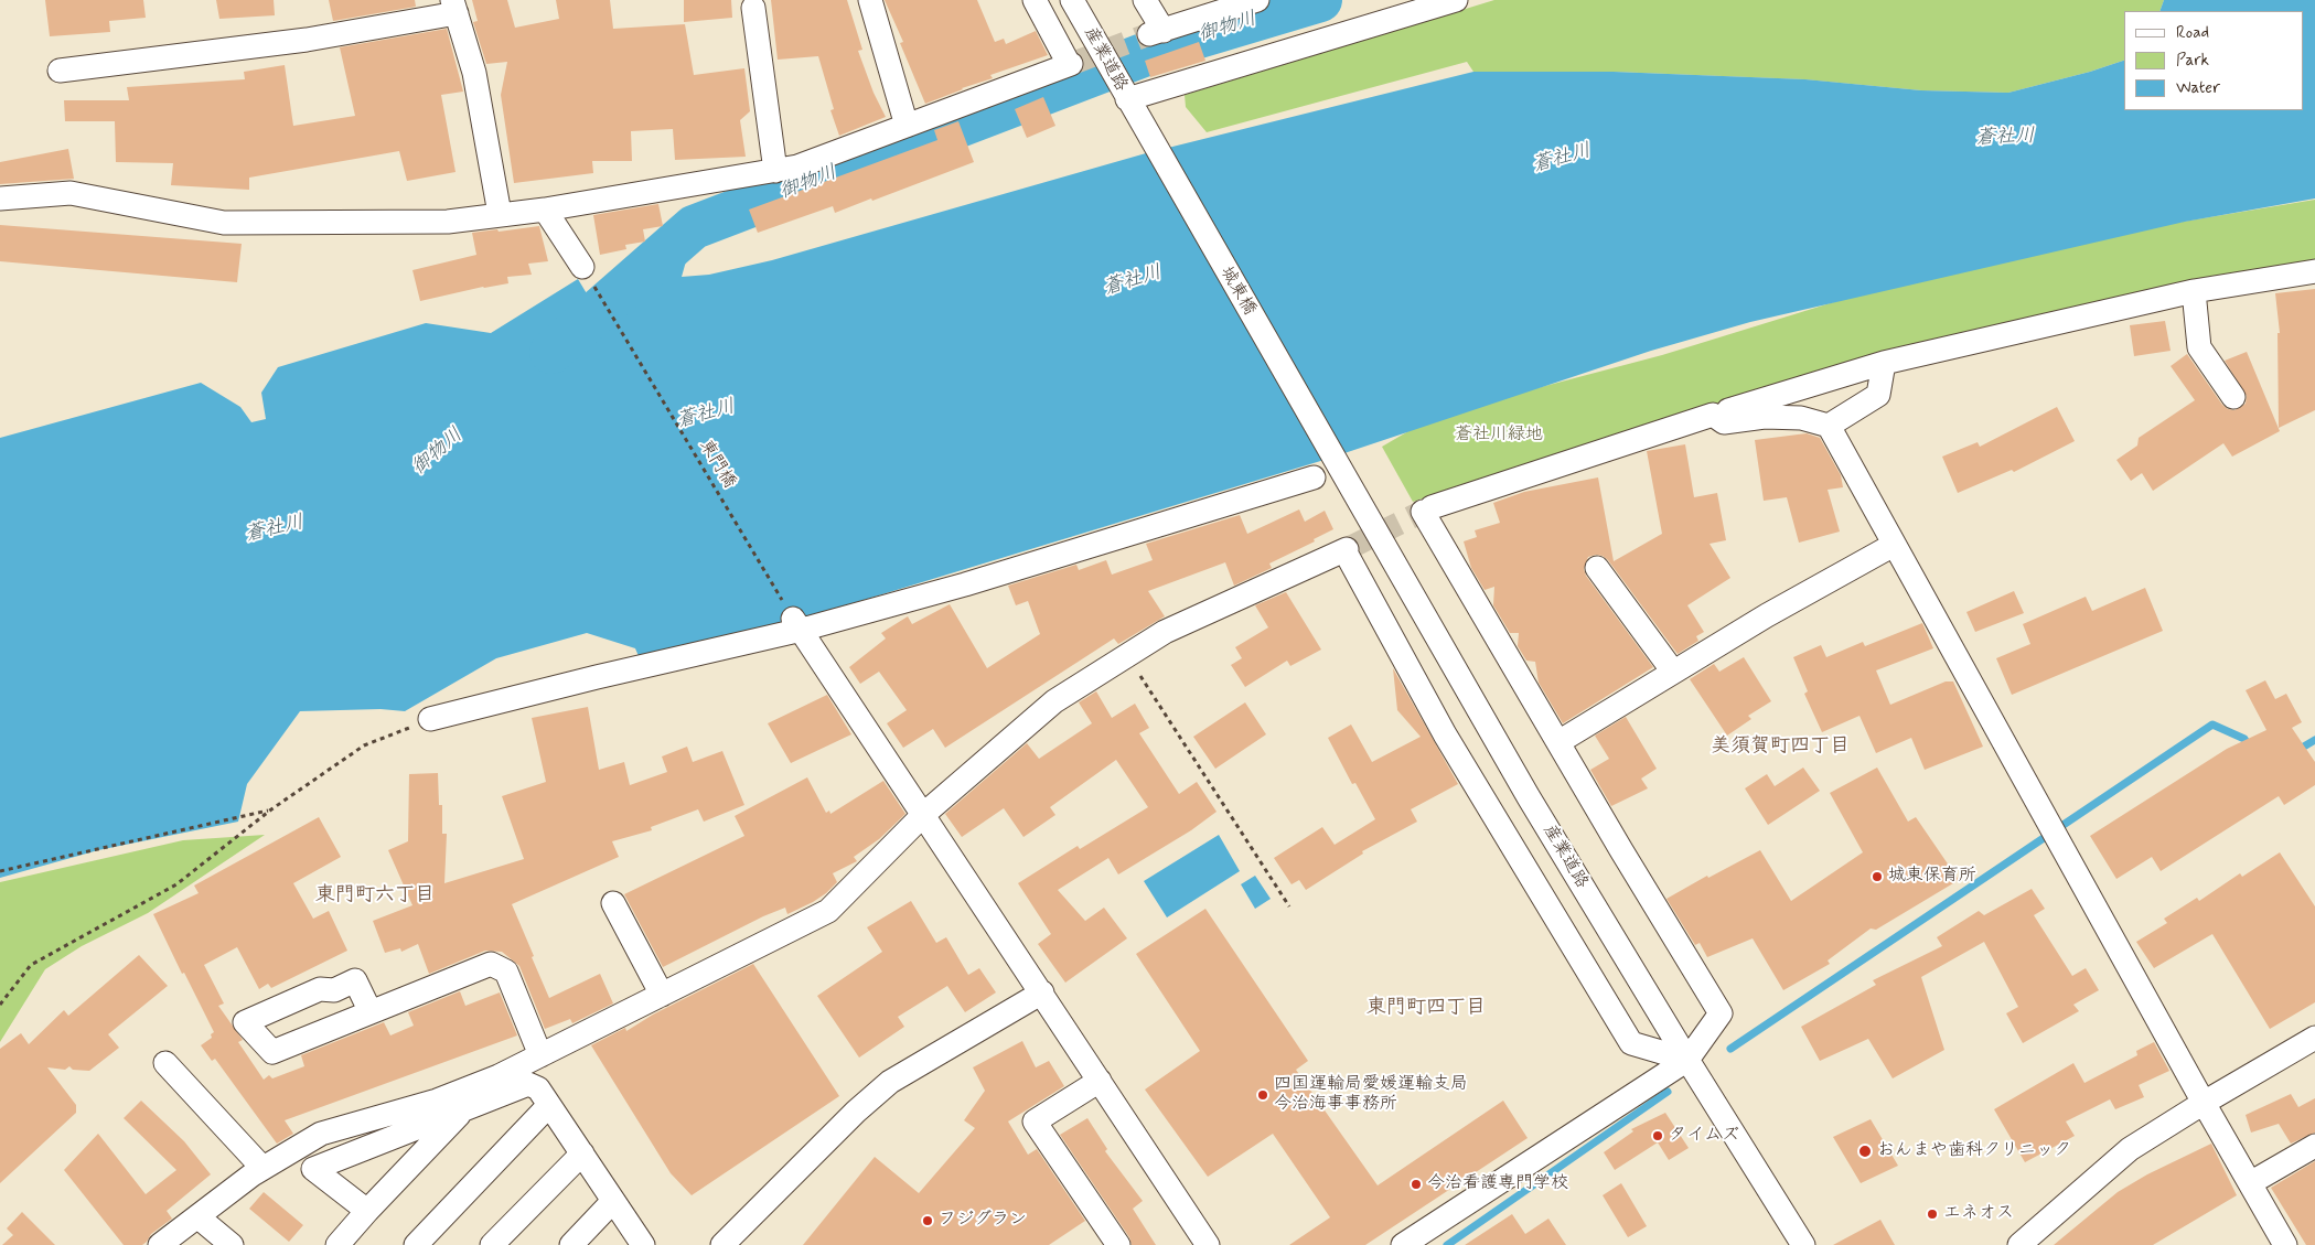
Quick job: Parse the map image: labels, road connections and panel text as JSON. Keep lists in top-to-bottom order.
{
  "streets": {
    "street": ["産業道路", "城東橋"],
    "path": ["東門橋"]
  },
  "crossings": [
    ["産業道路", "城東橋"]
  ],
  "districts": ["美須賀町四丁目", "東門町六丁目", "東門町四丁目"],
  "water": ["御物川", "蒼社川"],
  "parks": ["蒼社川緑地"],
  "places": [
    "城東保育所",
    "四国運輸局愛媛運輸支局 今治海事事務所",
    "タイムズ",
    "おんまや歯科クリニック",
    "今治看護専門学校",
    "エネオス",
    "フジグラン"
  ],
  "legend": ["Road", "Park", "Water"]
}
